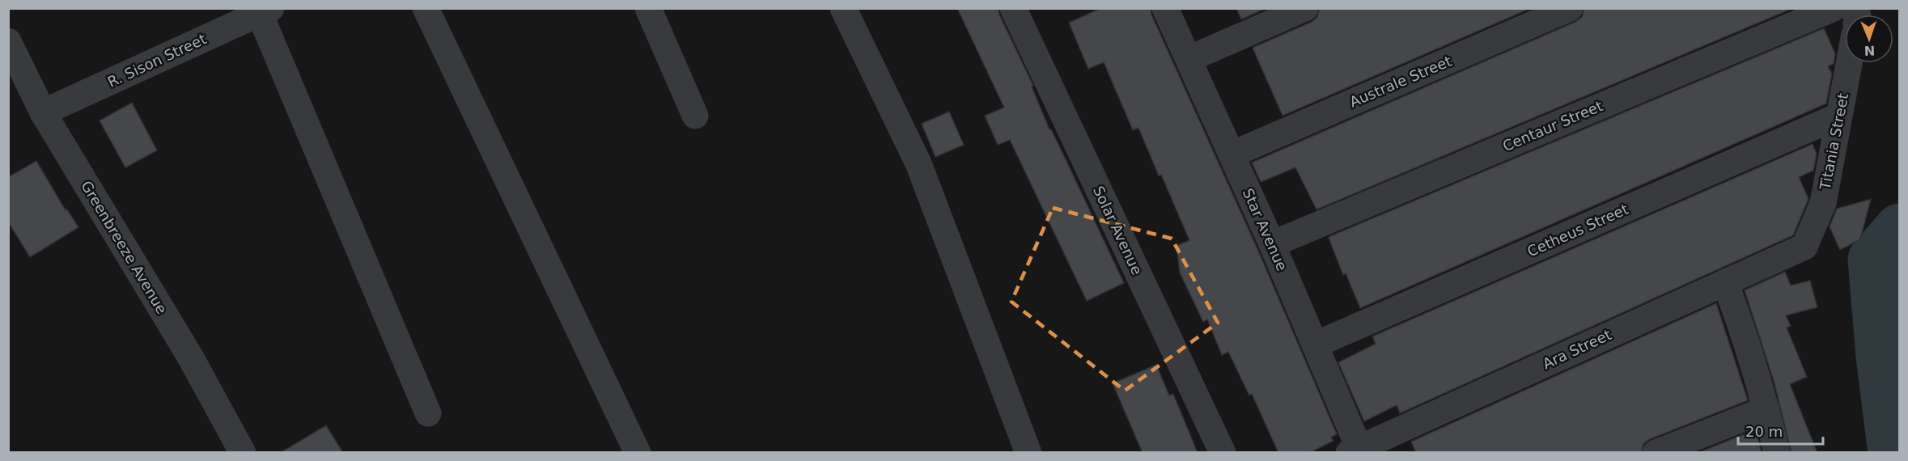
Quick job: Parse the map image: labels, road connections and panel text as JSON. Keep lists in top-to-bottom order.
{
  "streets": {
    "street": [
      "R. Sison Street",
      "Australe Street",
      "Centaur Street",
      "Titania Street",
      "Star Avenue",
      "Solar Avenue",
      "Cetheus Street",
      "Greenbreeze Avenue",
      "Ara Street"
    ]
  },
  "crossings": [
    ["R. Sison Street", "Greenbreeze Avenue"],
    ["Australe Street", "Star Avenue"],
    ["Centaur Street", "Star Avenue"],
    ["Titania Street", "Cetheus Street"],
    ["Titania Street", "Ara Street"],
    ["Star Avenue", "Cetheus Street"],
    ["Star Avenue", "Ara Street"]
  ],
  "scale_bar": "20 m",
  "north": "bottom"
}
